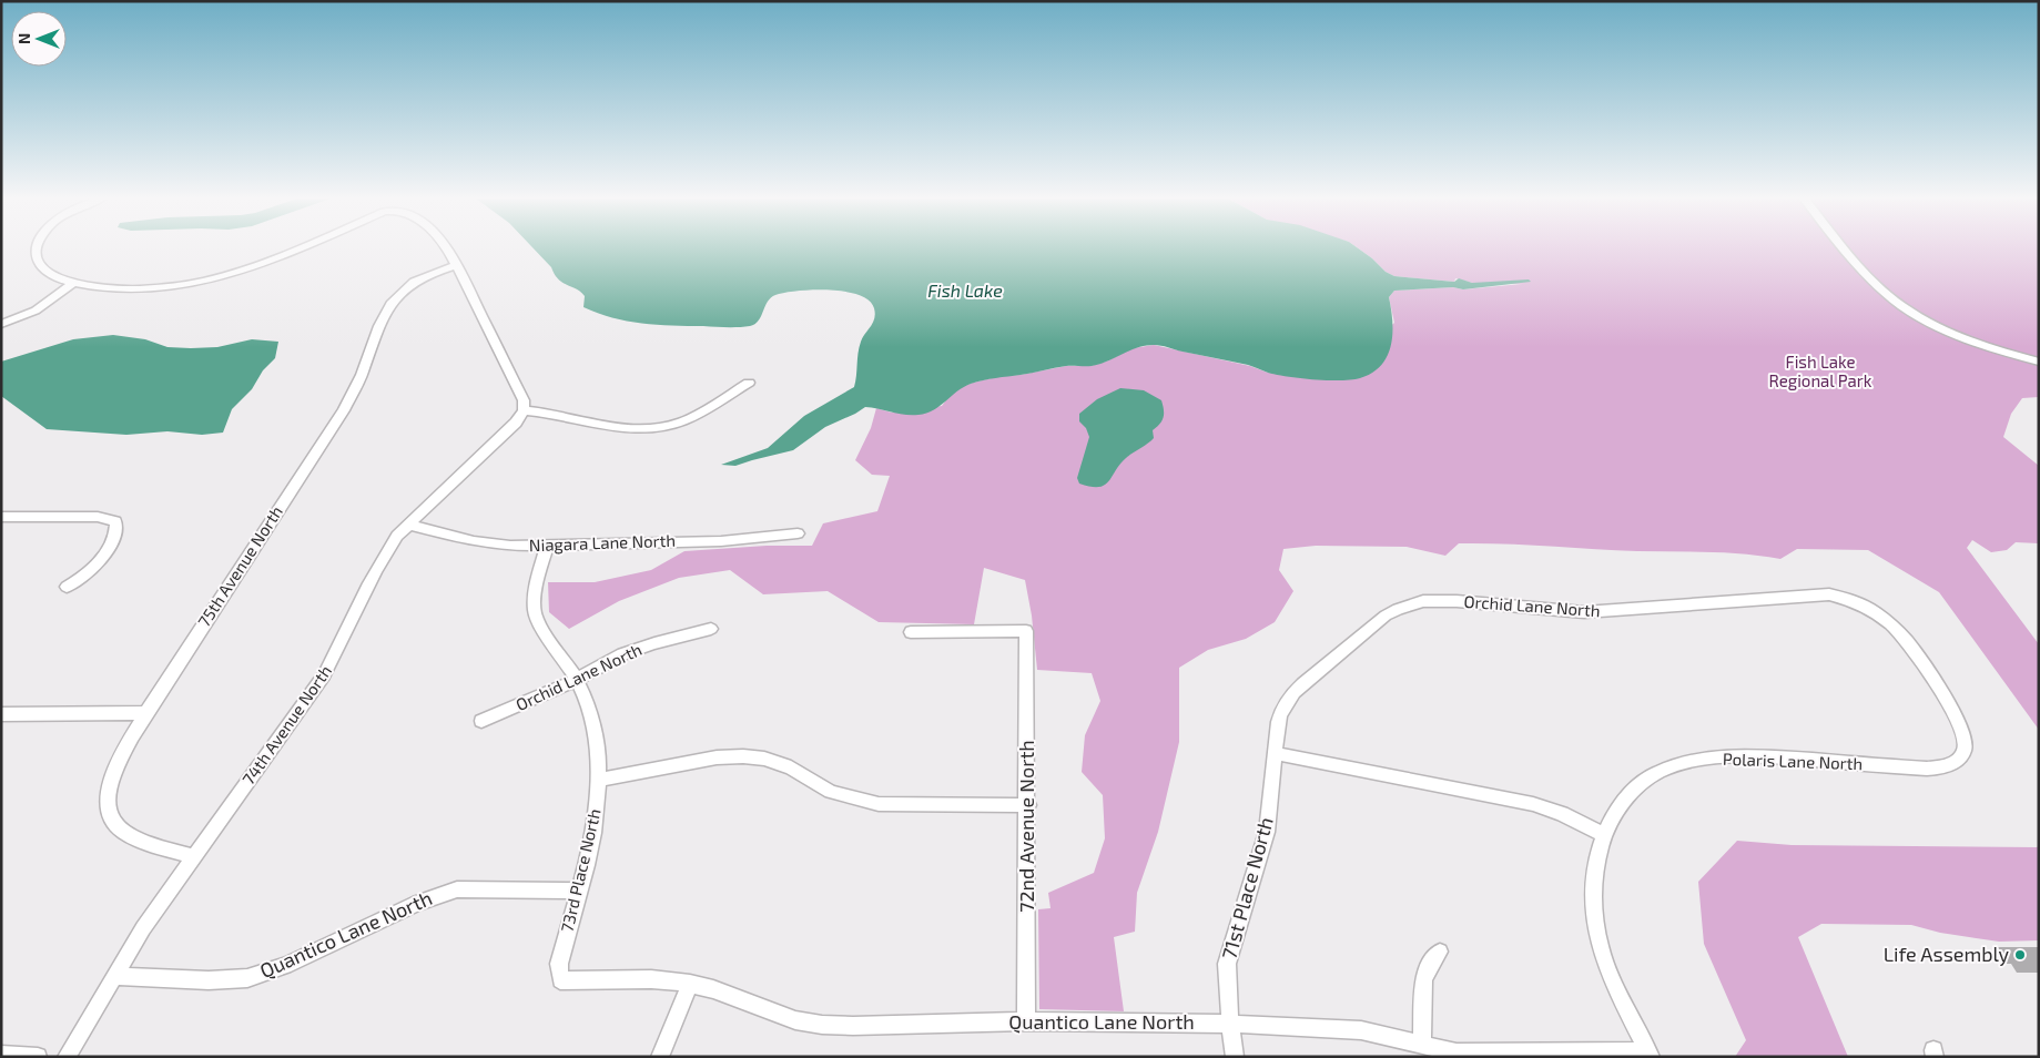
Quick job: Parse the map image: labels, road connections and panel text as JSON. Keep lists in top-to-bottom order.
{
  "streets": {
    "street": [
      "Niagara Lane North",
      "75th Avenue North",
      "Orchid Lane North",
      "74th Avenue North",
      "Polaris Lane North",
      "72nd Avenue North",
      "73rd Place North",
      "71st Place North",
      "Quantico Lane North"
    ]
  },
  "crossings": [
    ["Niagara Lane North", "74th Avenue North"],
    ["Niagara Lane North", "73rd Place North"],
    ["75th Avenue North", "74th Avenue North"],
    ["Orchid Lane North", "Polaris Lane North"],
    ["Orchid Lane North", "73rd Place North"],
    ["Orchid Lane North", "71st Place North"],
    ["74th Avenue North", "Quantico Lane North"],
    ["72nd Avenue North", "Quantico Lane North"],
    ["73rd Place North", "Quantico Lane North"],
    ["71st Place North", "Quantico Lane North"]
  ],
  "water": ["Fish Lake"],
  "parks": ["Fish Lake Regional Park"],
  "places": ["Life Assembly"],
  "north": "left"
}
